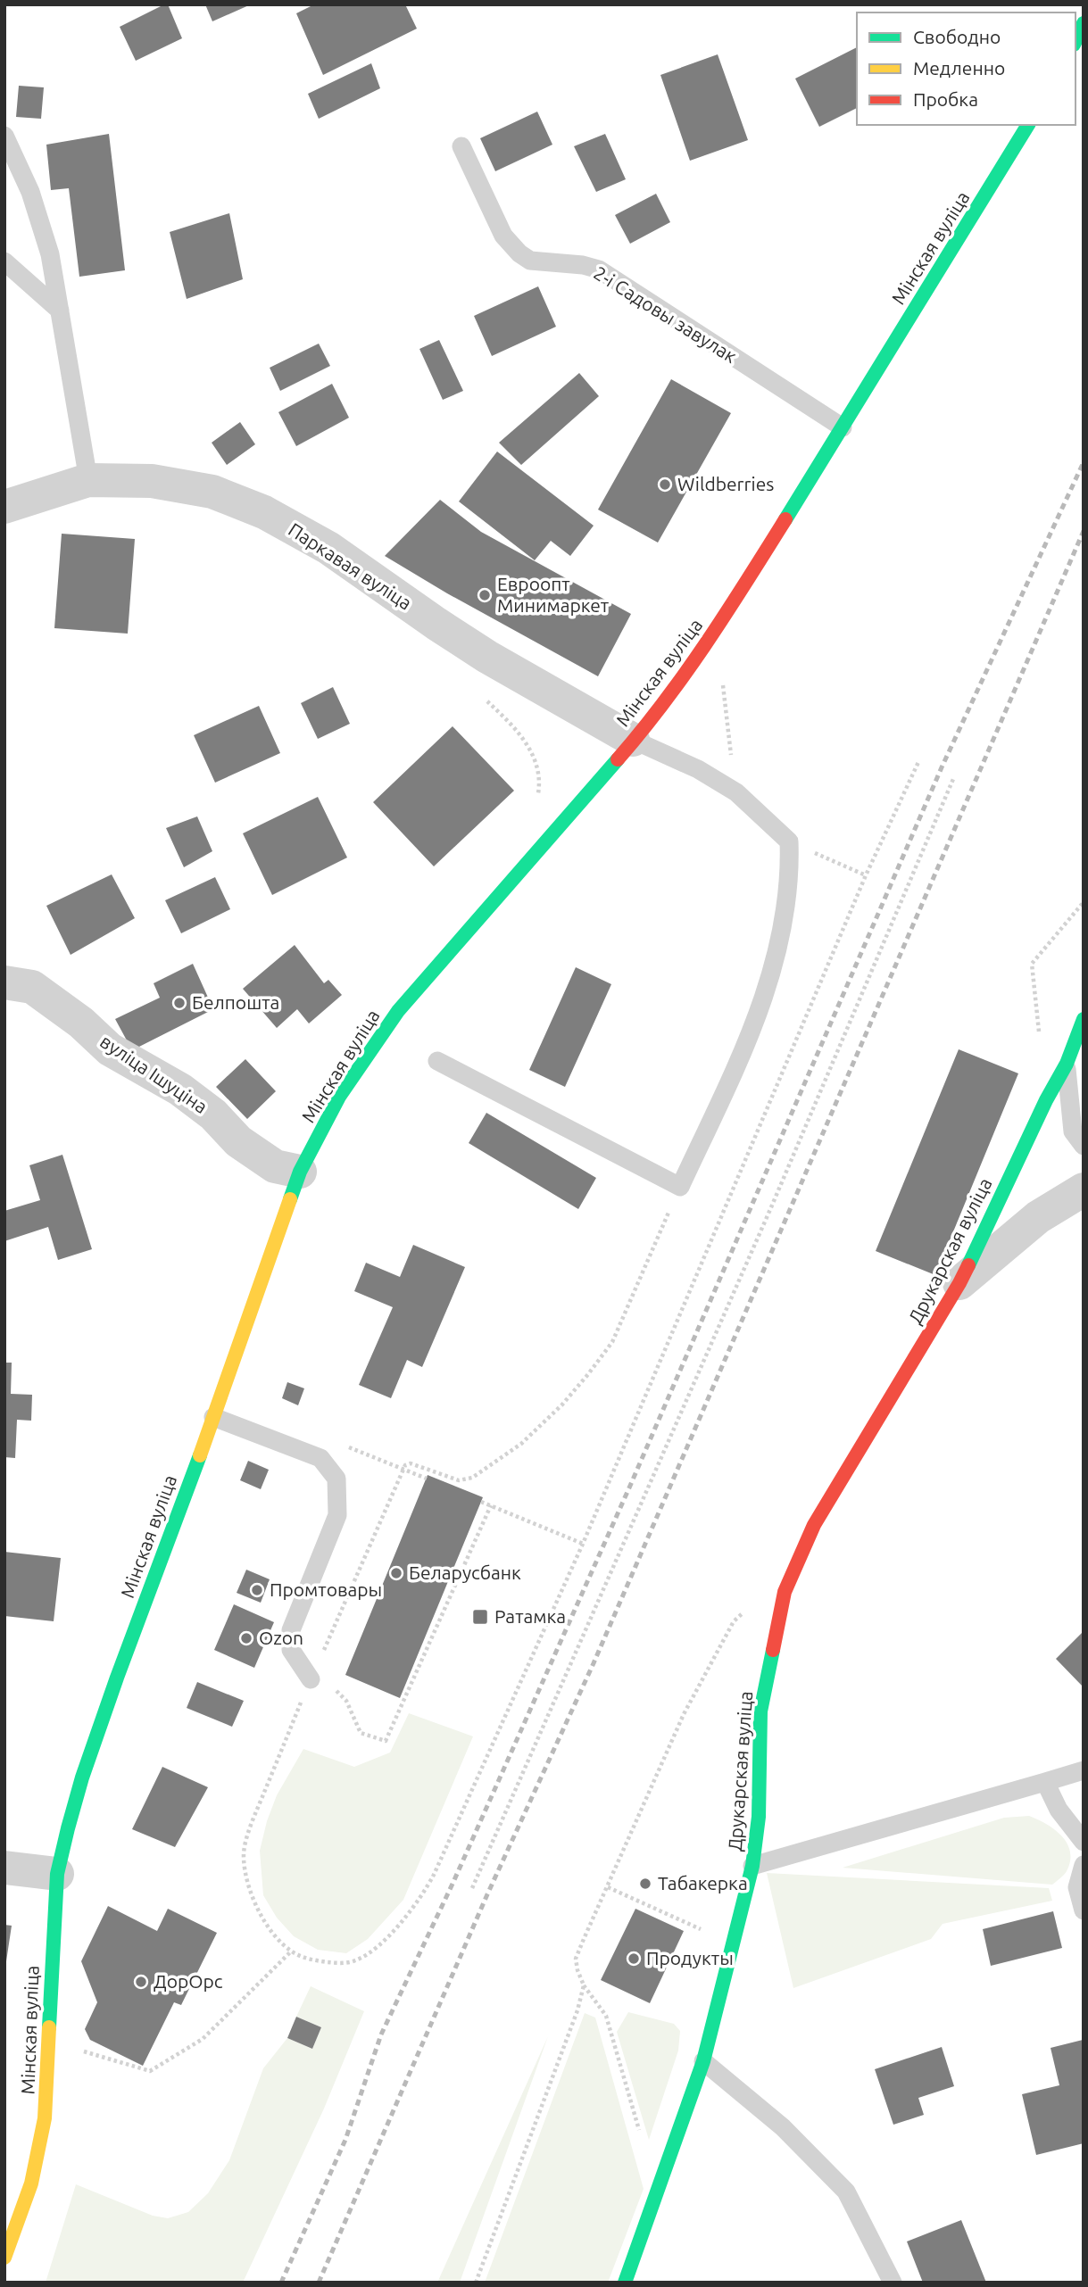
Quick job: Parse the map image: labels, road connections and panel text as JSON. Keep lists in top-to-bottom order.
{
  "streets": {
    "street": [
      "Мінская вуліца",
      "Паркавая вуліца",
      "вуліца Ішуціна",
      "Друкарская вуліца"
    ],
    "lane": ["2-і Садовы завулак"]
  },
  "crossings": [
    ["Мінская вуліца", "2-і Садовы завулак"],
    ["Мінская вуліца", "Паркавая вуліца"],
    ["Мінская вуліца", "вуліца Ішуціна"]
  ],
  "places": {
    "other": [
      "Wildberries",
      "Евроопт Минимаркет",
      "Белпошта",
      "Беларусбанк",
      "Промтовары",
      "Ozon",
      "Табакерка",
      "Продукты",
      "ДорОрс"
    ],
    "transit": ["Ратамка"]
  },
  "legend": ["Свободно", "Медленно", "Пробка"]
}
